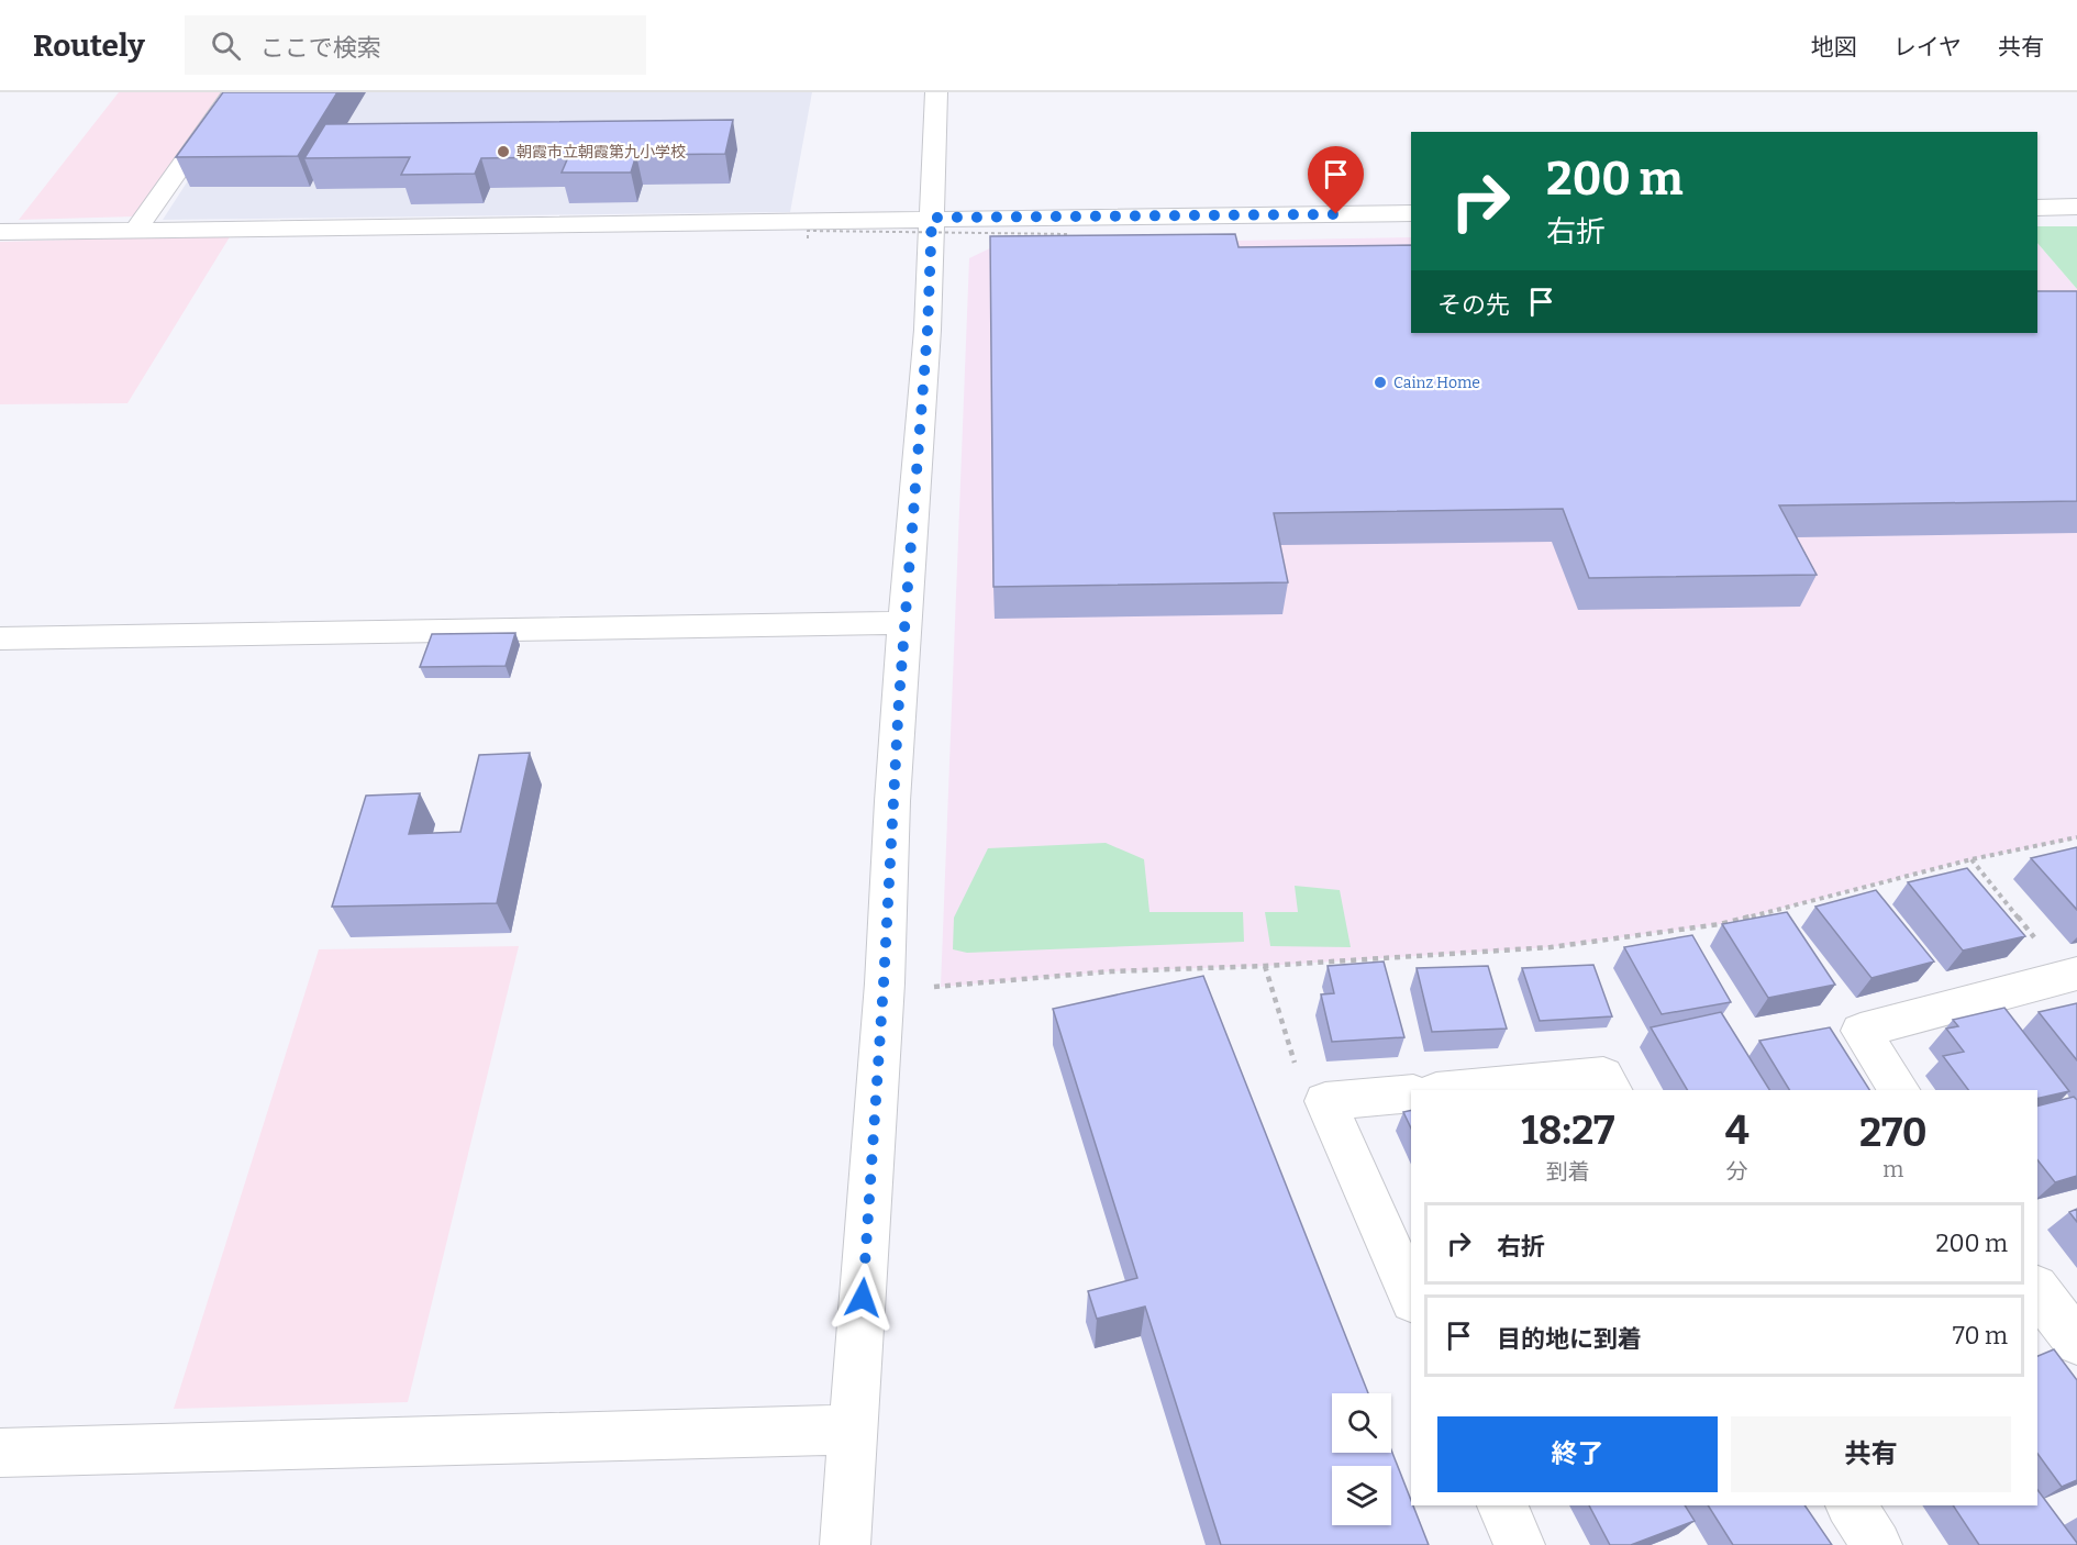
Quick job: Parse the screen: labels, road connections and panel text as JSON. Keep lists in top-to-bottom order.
{
  "places": ["朝霞市立朝霞第九小学校", "Cainz Home"],
  "page": {
    "header": "Routely",
    "search": "ここで検索",
    "nav": ["地図", "レイヤ", "共有"],
    "turn": ["200 m", "右折"],
    "then": "その先",
    "eta": [
      "18:27",
      "到着",
      "4",
      "分",
      "270",
      "m"
    ],
    "list": [
      {
        "name": "右折",
        "value": "200 m"
      },
      {
        "name": "目的地に到着",
        "value": "70 m"
      }
    ],
    "buttons": ["終了", "共有"]
  }
}
